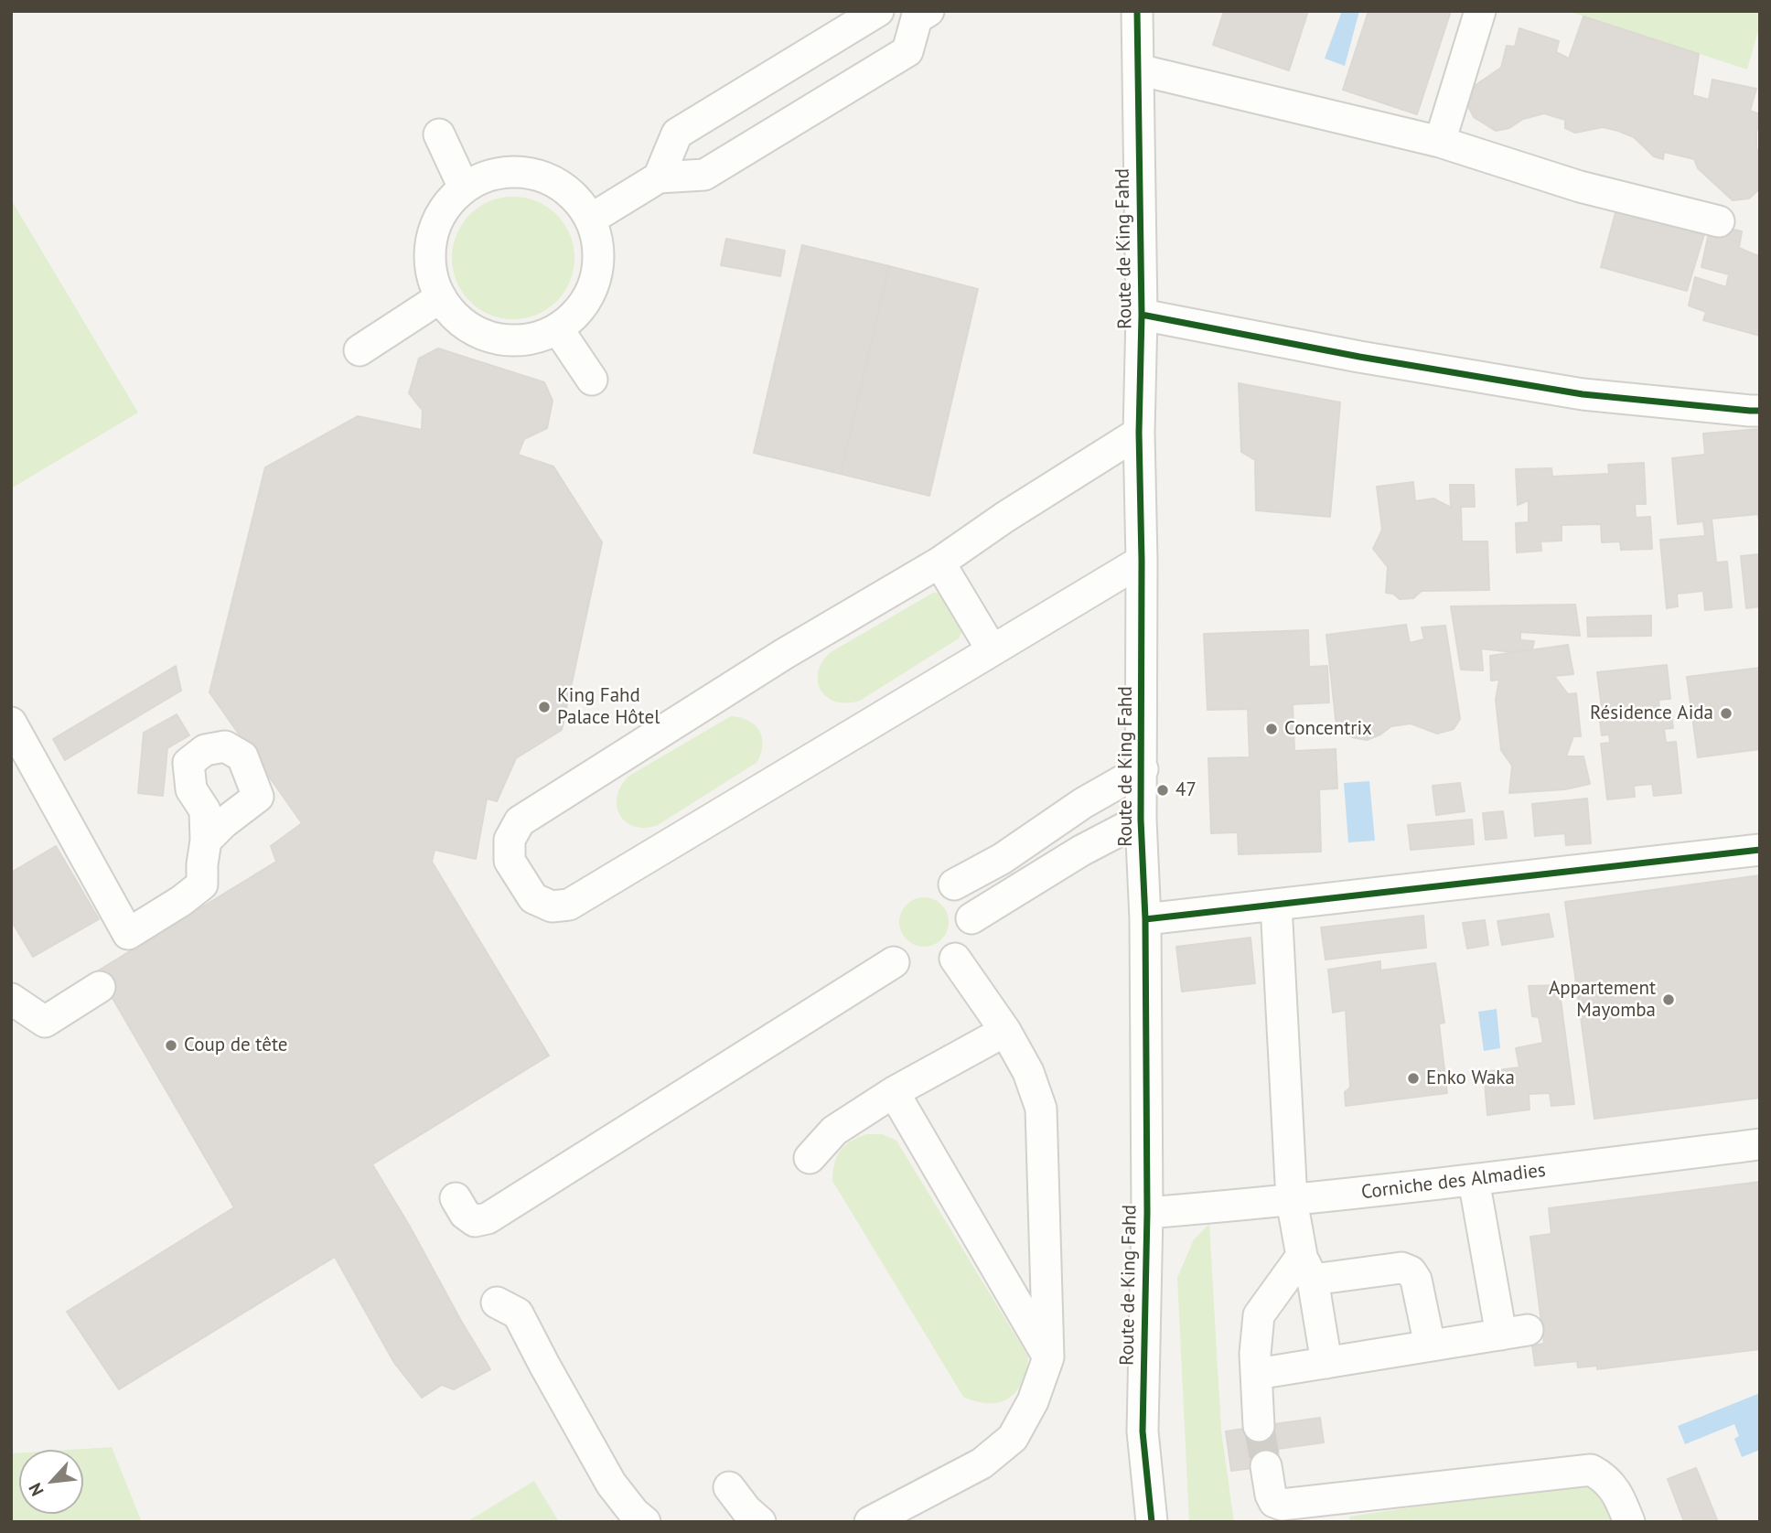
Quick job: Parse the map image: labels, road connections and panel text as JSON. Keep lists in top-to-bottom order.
{
  "streets": {
    "street": ["Route de King Fahd", "Corniche des Almadies"]
  },
  "crossings": [
    ["Route de King Fahd", "Corniche des Almadies"]
  ],
  "places": [
    "King Fahd Palace Hôtel",
    "Résidence Aida",
    "Concentrix",
    "47",
    "Appartement Mayomba",
    "Coup de tête",
    "Enko Waka"
  ],
  "north": "bottom left"
}
